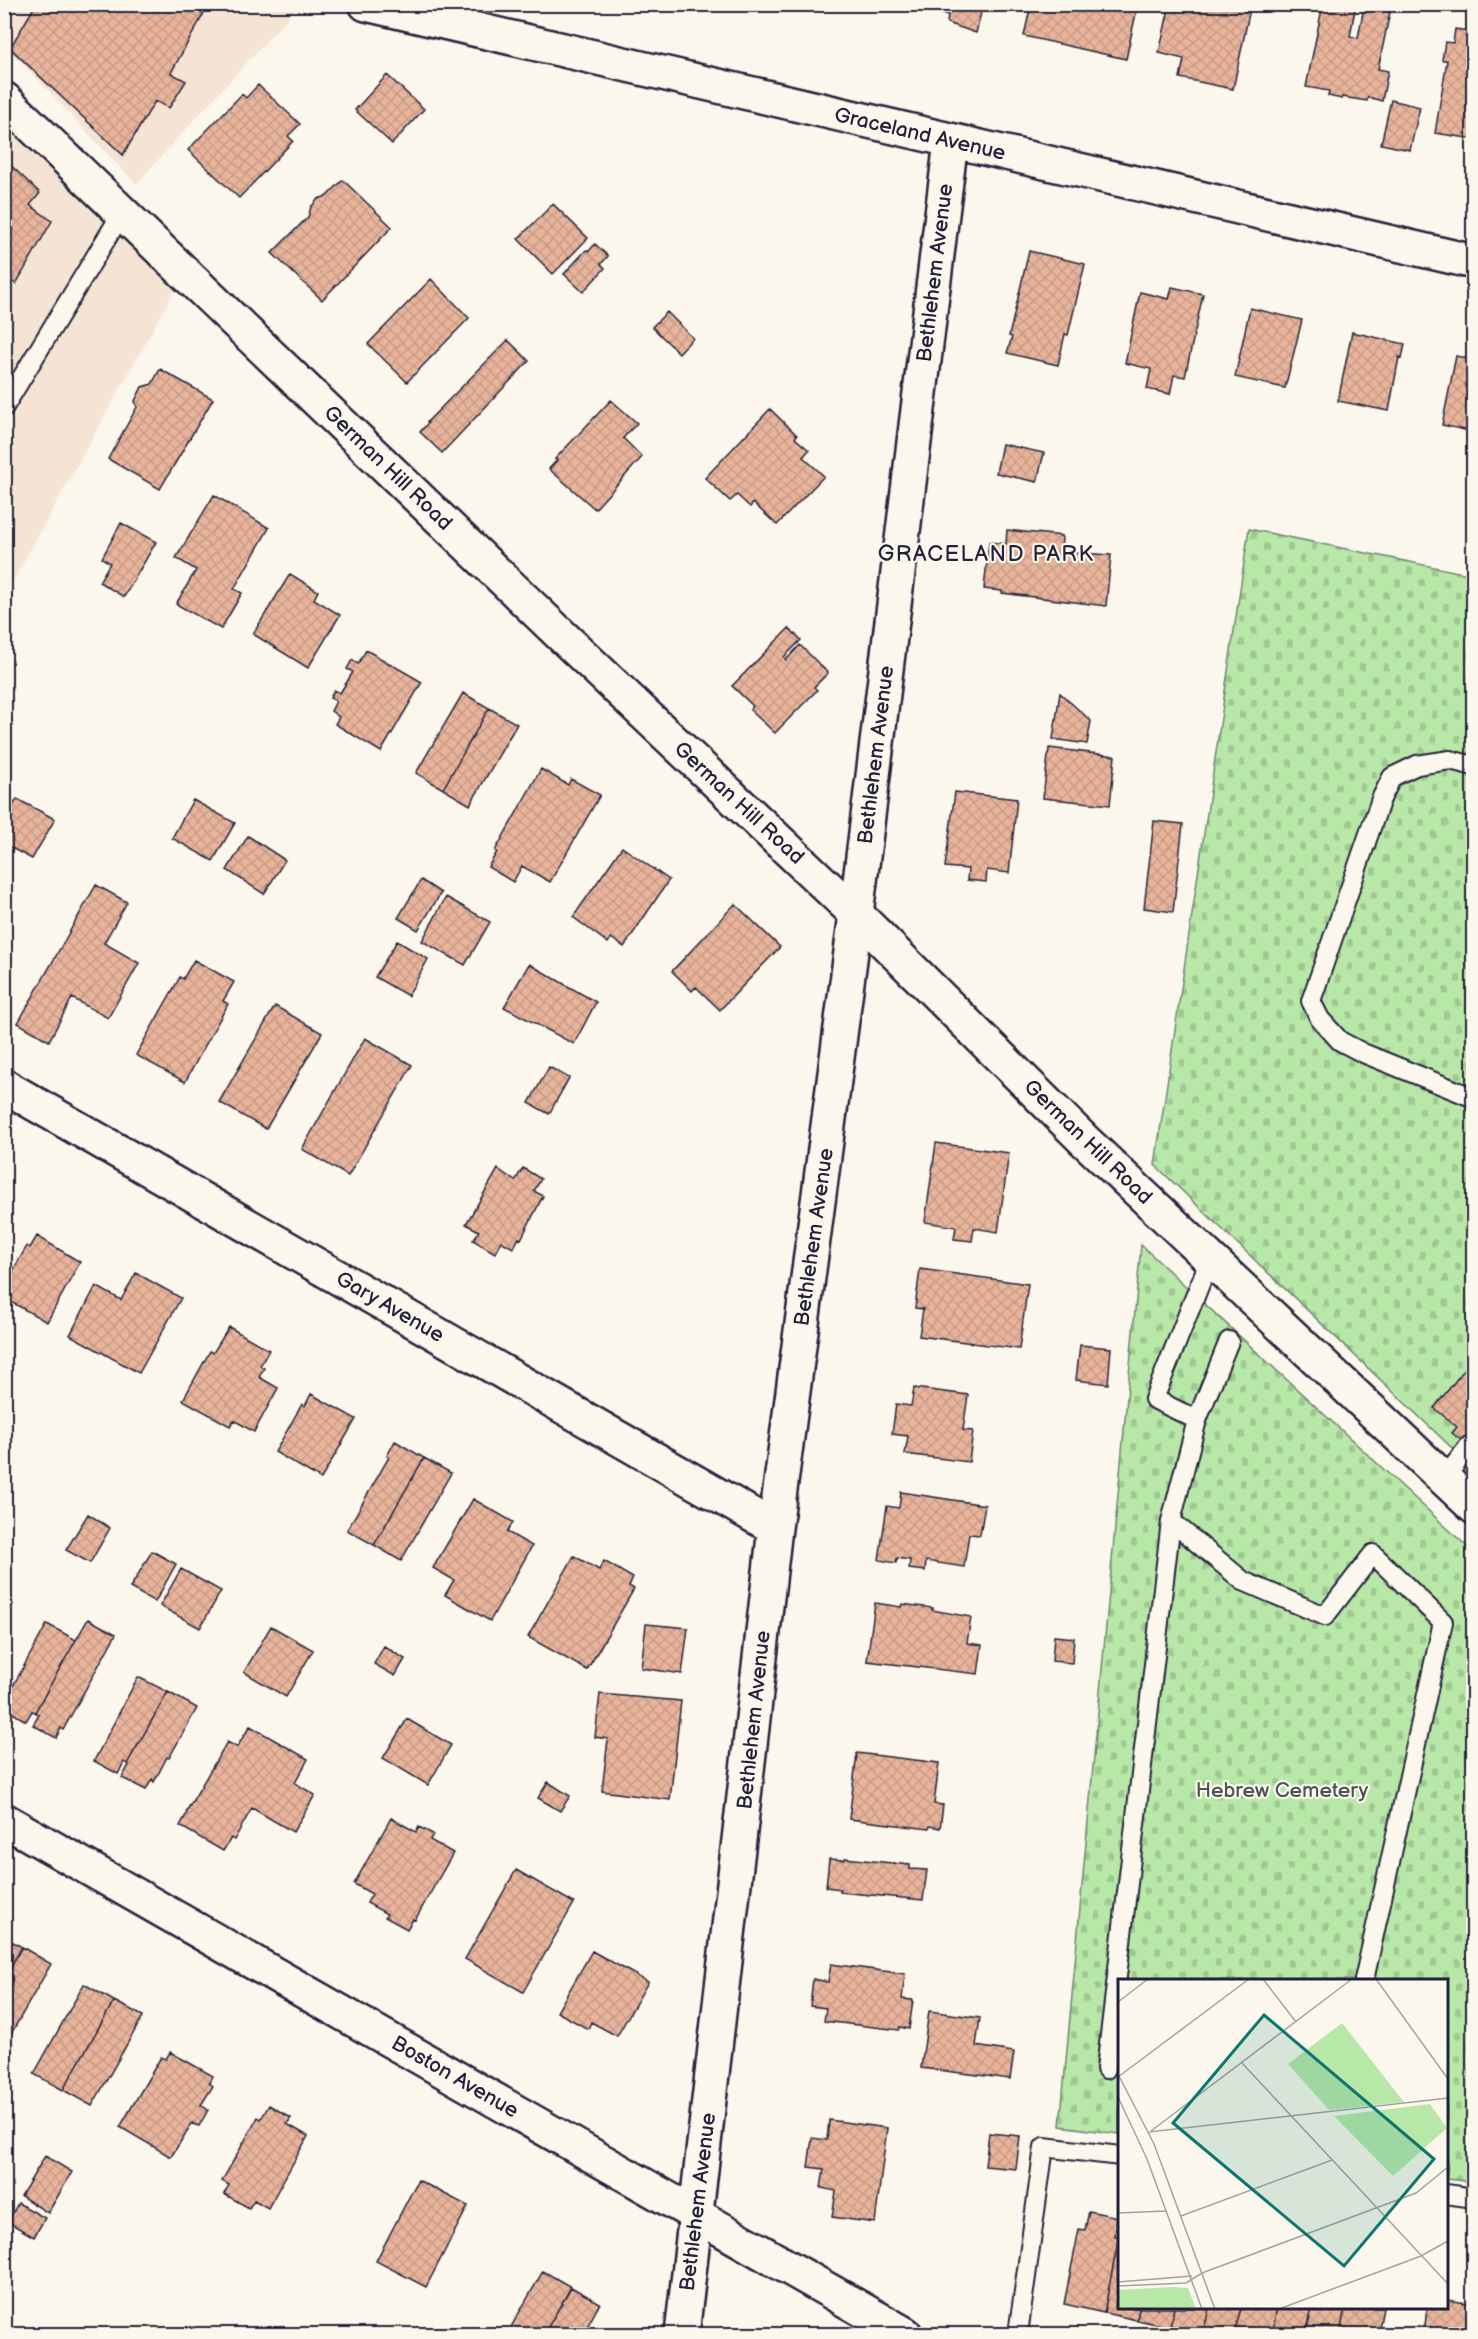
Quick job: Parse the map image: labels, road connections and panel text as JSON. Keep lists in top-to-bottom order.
{
  "streets": {
    "street": [
      "Graceland Avenue",
      "Bethlehem Avenue",
      "German Hill Road",
      "Gary Avenue",
      "Boston Avenue"
    ]
  },
  "crossings": [
    ["Graceland Avenue", "Bethlehem Avenue"],
    ["Bethlehem Avenue", "German Hill Road"],
    ["Bethlehem Avenue", "Gary Avenue"],
    ["Bethlehem Avenue", "Boston Avenue"]
  ],
  "districts": ["GRACELAND PARK"],
  "parks": ["Hebrew Cemetery"]
}
